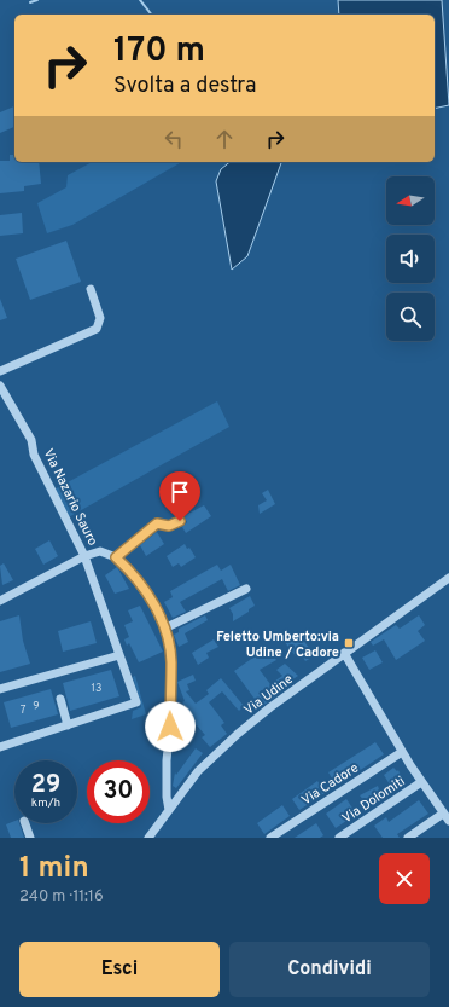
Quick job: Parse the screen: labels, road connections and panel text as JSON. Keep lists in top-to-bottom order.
{
  "streets": {
    "street": [
      "Via Nazario Sauro",
      "Via Udine",
      "Via Cadore",
      "Via Dolomiti"
    ]
  },
  "places": {
    "transit": ["Feletto Umberto:via Udine / Cadore"]
  },
  "house_numbers": ["13", "9", "7"],
  "north": "left",
  "page": {
    "turn": ["170 m", "Svolta a destra"],
    "speed": "29 km/h",
    "limit": "30",
    "heading": ["1 min", "240 m · 11:16"],
    "buttons": ["Esci", "Condividi"]
  }
}
